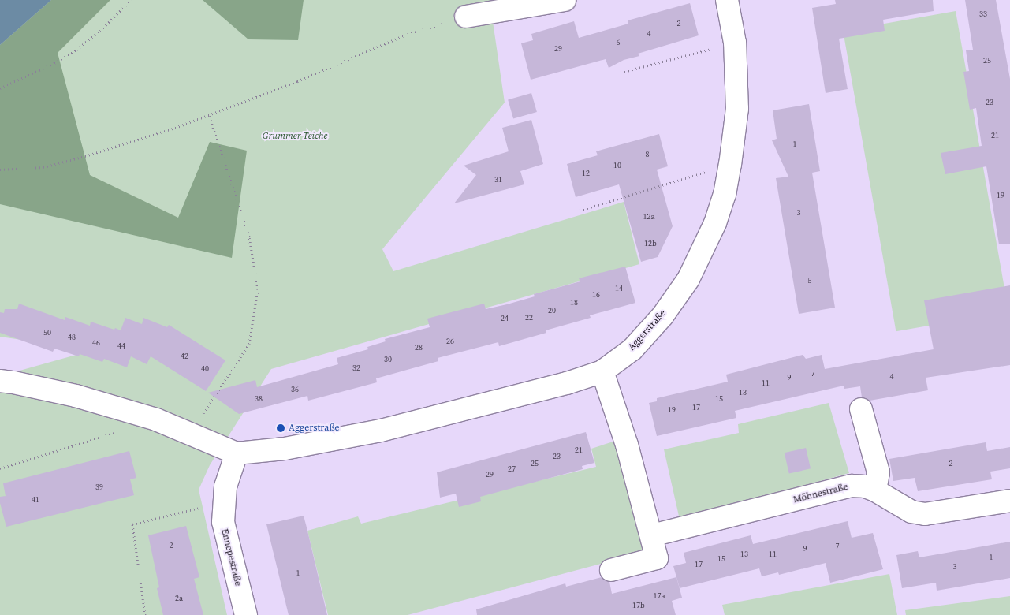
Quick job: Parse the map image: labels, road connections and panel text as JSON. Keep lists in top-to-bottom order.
{
  "streets": {
    "street": ["Aggerstraße", "Möhnestraße", "Ennepestraße"]
  },
  "crossings": [
    ["Aggerstraße", "Ennepestraße"]
  ],
  "parks": ["Grummer Teiche"],
  "places": ["Aggerstraße"],
  "house_numbers": [
    "33",
    "2",
    "4",
    "6",
    "29",
    "25",
    "23",
    "21",
    "1",
    "8",
    "10",
    "12",
    "31",
    "19",
    "3",
    "12a",
    "12b",
    "5",
    "14",
    "16",
    "18",
    "20",
    "22",
    "24",
    "50",
    "48",
    "26",
    "46",
    "44",
    "28",
    "42",
    "30",
    "32",
    "40",
    "7",
    "4",
    "9",
    "11",
    "36",
    "13",
    "38",
    "15",
    "17",
    "19",
    "21",
    "23",
    "25",
    "2",
    "27",
    "29",
    "39",
    "41",
    "2",
    "7",
    "9",
    "13",
    "11",
    "1",
    "15",
    "17",
    "3",
    "1",
    "17a",
    "2a",
    "17b"
  ]
}
